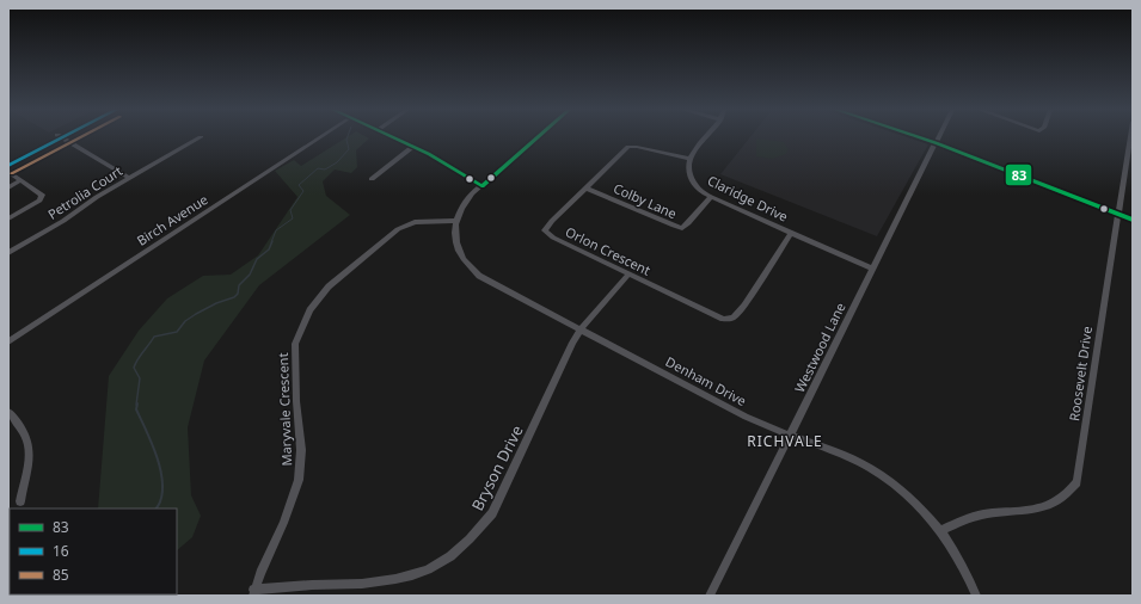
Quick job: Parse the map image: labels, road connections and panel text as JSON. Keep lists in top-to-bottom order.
{
  "streets": {
    "street": [
      "Petrolia Court",
      "Claridge Drive",
      "Colby Lane",
      "Birch Avenue",
      "Orlon Crescent",
      "Westwood Lane",
      "Roosevelt Drive",
      "Denham Drive",
      "Maryvale Crescent",
      "Bryson Drive"
    ]
  },
  "crossings": [
    ["Claridge Drive", "Colby Lane"],
    ["Claridge Drive", "Orlon Crescent"],
    ["Claridge Drive", "Westwood Lane"],
    ["Colby Lane", "Orlon Crescent"],
    ["Orlon Crescent", "Bryson Drive"],
    ["Westwood Lane", "Denham Drive"],
    ["Roosevelt Drive", "Denham Drive"],
    ["Denham Drive", "Maryvale Crescent"],
    ["Denham Drive", "Bryson Drive"],
    ["Maryvale Crescent", "Bryson Drive"]
  ],
  "districts": ["RICHVALE"],
  "lines": ["transit line 83", "transit line 16", "transit line 85"],
  "legend": ["83", "16", "85"]
}
